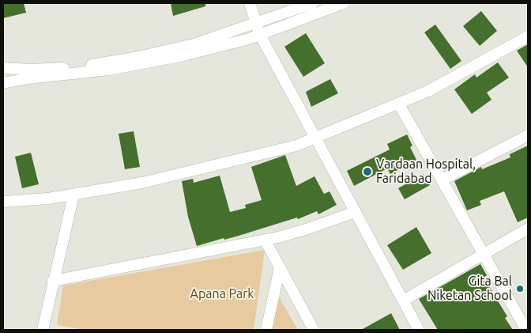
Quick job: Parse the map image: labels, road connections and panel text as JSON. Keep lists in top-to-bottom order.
{
  "parks": ["Apana Park"],
  "places": ["Vardaan Hospital, Faridabad", "Gita Bal Niketan School"]
}
